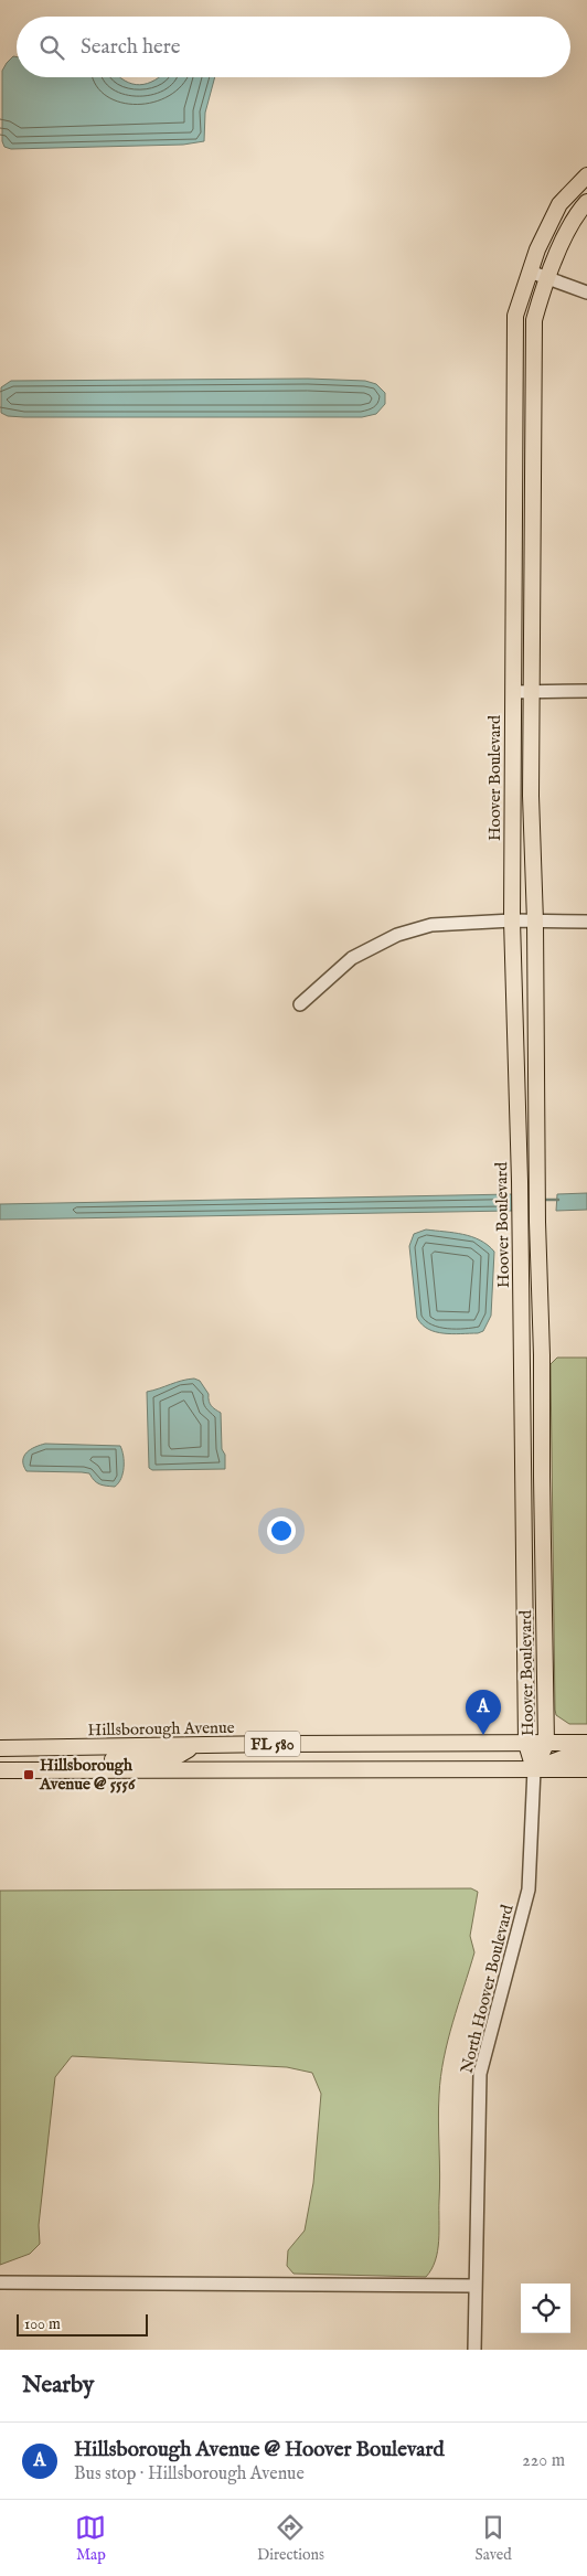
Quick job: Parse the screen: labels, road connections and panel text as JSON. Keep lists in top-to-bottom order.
{
  "streets": {
    "main road": ["Hoover Boulevard", "Hillsborough Avenue", "FL 580"],
    "street": ["North Hoover Boulevard"]
  },
  "crossings": [
    ["Hoover Boulevard", "Hillsborough Avenue"],
    ["Hoover Boulevard", "FL 580"],
    ["Hoover Boulevard", "North Hoover Boulevard"],
    ["FL 580", "North Hoover Boulevard"]
  ],
  "places": {
    "transit": ["Hillsborough Avenue @ 5556"]
  },
  "scale_bar": "100 m",
  "page": {
    "search": "Search here",
    "pins": "A",
    "scale": "100 m",
    "heading": "Nearby",
    "list": [
      {
        "mark": "A",
        "name": "Hillsborough Avenue @ Hoover Boulevard",
        "note": "Bus stop · Hillsborough Avenue",
        "value": "220 m"
      }
    ],
    "nav": ["Map", "Directions", "Saved"]
  }
}
